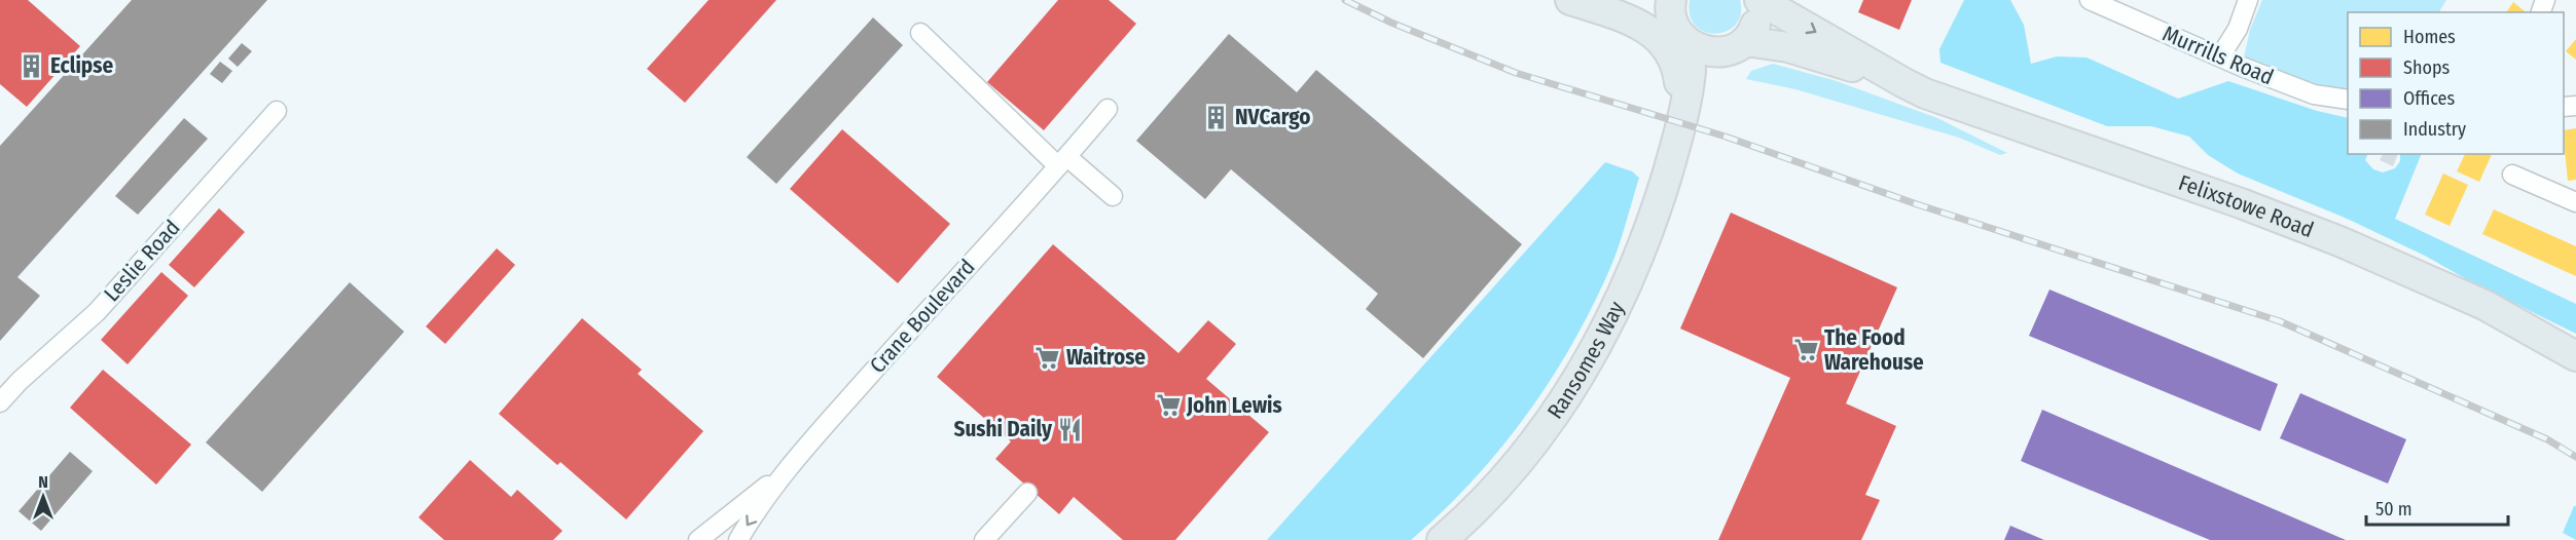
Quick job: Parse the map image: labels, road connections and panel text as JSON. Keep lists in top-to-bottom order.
{
  "streets": {
    "main road": ["Felixstowe Road", "Ransomes Way"],
    "street": ["Murrills Road", "Leslie Road", "Crane Boulevard"]
  },
  "crossings": [
    ["Felixstowe Road", "Ransomes Way"]
  ],
  "places": {
    "building": ["Eclipse", "NVCargo"],
    "supermarket": ["The Food Warehouse", "Waitrose", "John Lewis"],
    "restaurant": ["Sushi Daily"]
  },
  "legend": [
    "Homes",
    "Shops",
    "Offices",
    "Industry"
  ],
  "scale_bar": "50 m",
  "north": "top"
}
